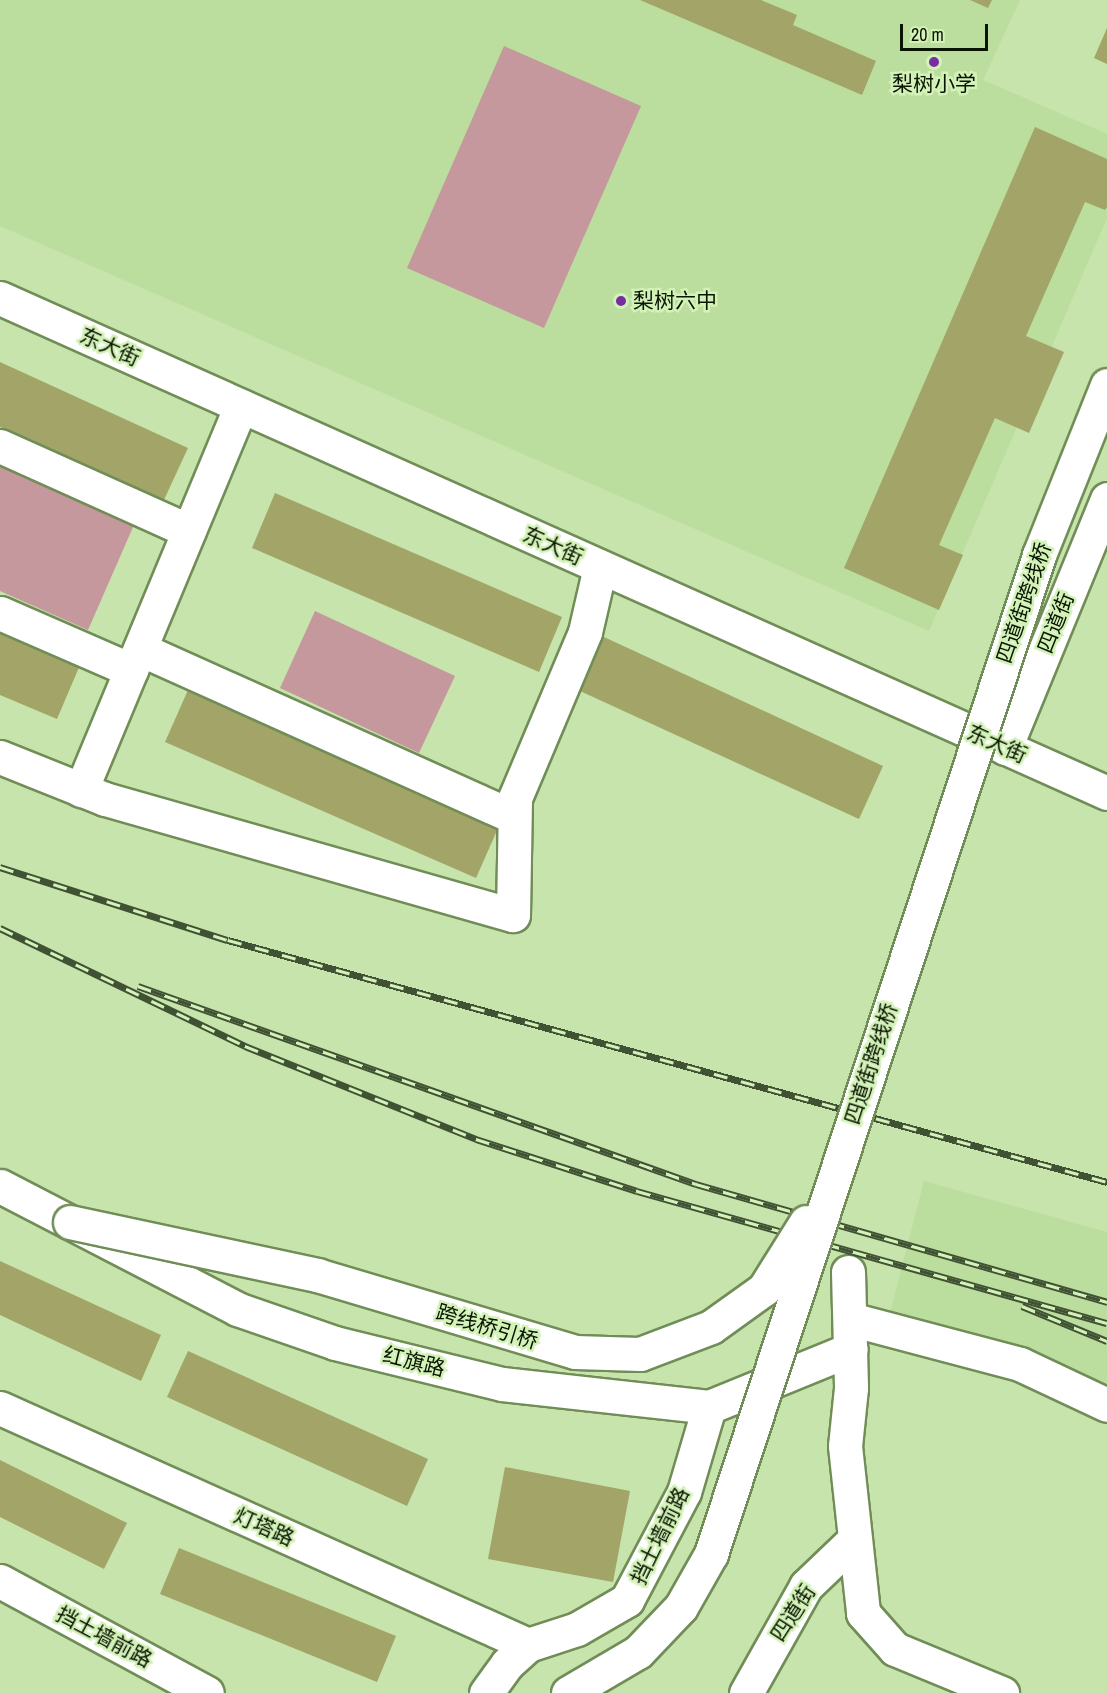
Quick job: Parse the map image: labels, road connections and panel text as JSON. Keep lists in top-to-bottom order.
{
  "streets": {
    "street": [
      "东大街",
      "四道街跨线桥",
      "四道街",
      "跨线桥引桥",
      "红旗路",
      "灯塔路",
      "挡土墙前路"
    ]
  },
  "crossings": [
    ["东大街", "四道街"],
    ["四道街跨线桥", "跨线桥引桥"],
    ["跨线桥引桥", "红旗路"],
    ["红旗路", "挡土墙前路"],
    ["灯塔路", "挡土墙前路"]
  ],
  "places": ["梨树小学", "梨树六中"],
  "scale_bar": "20 m"
}
